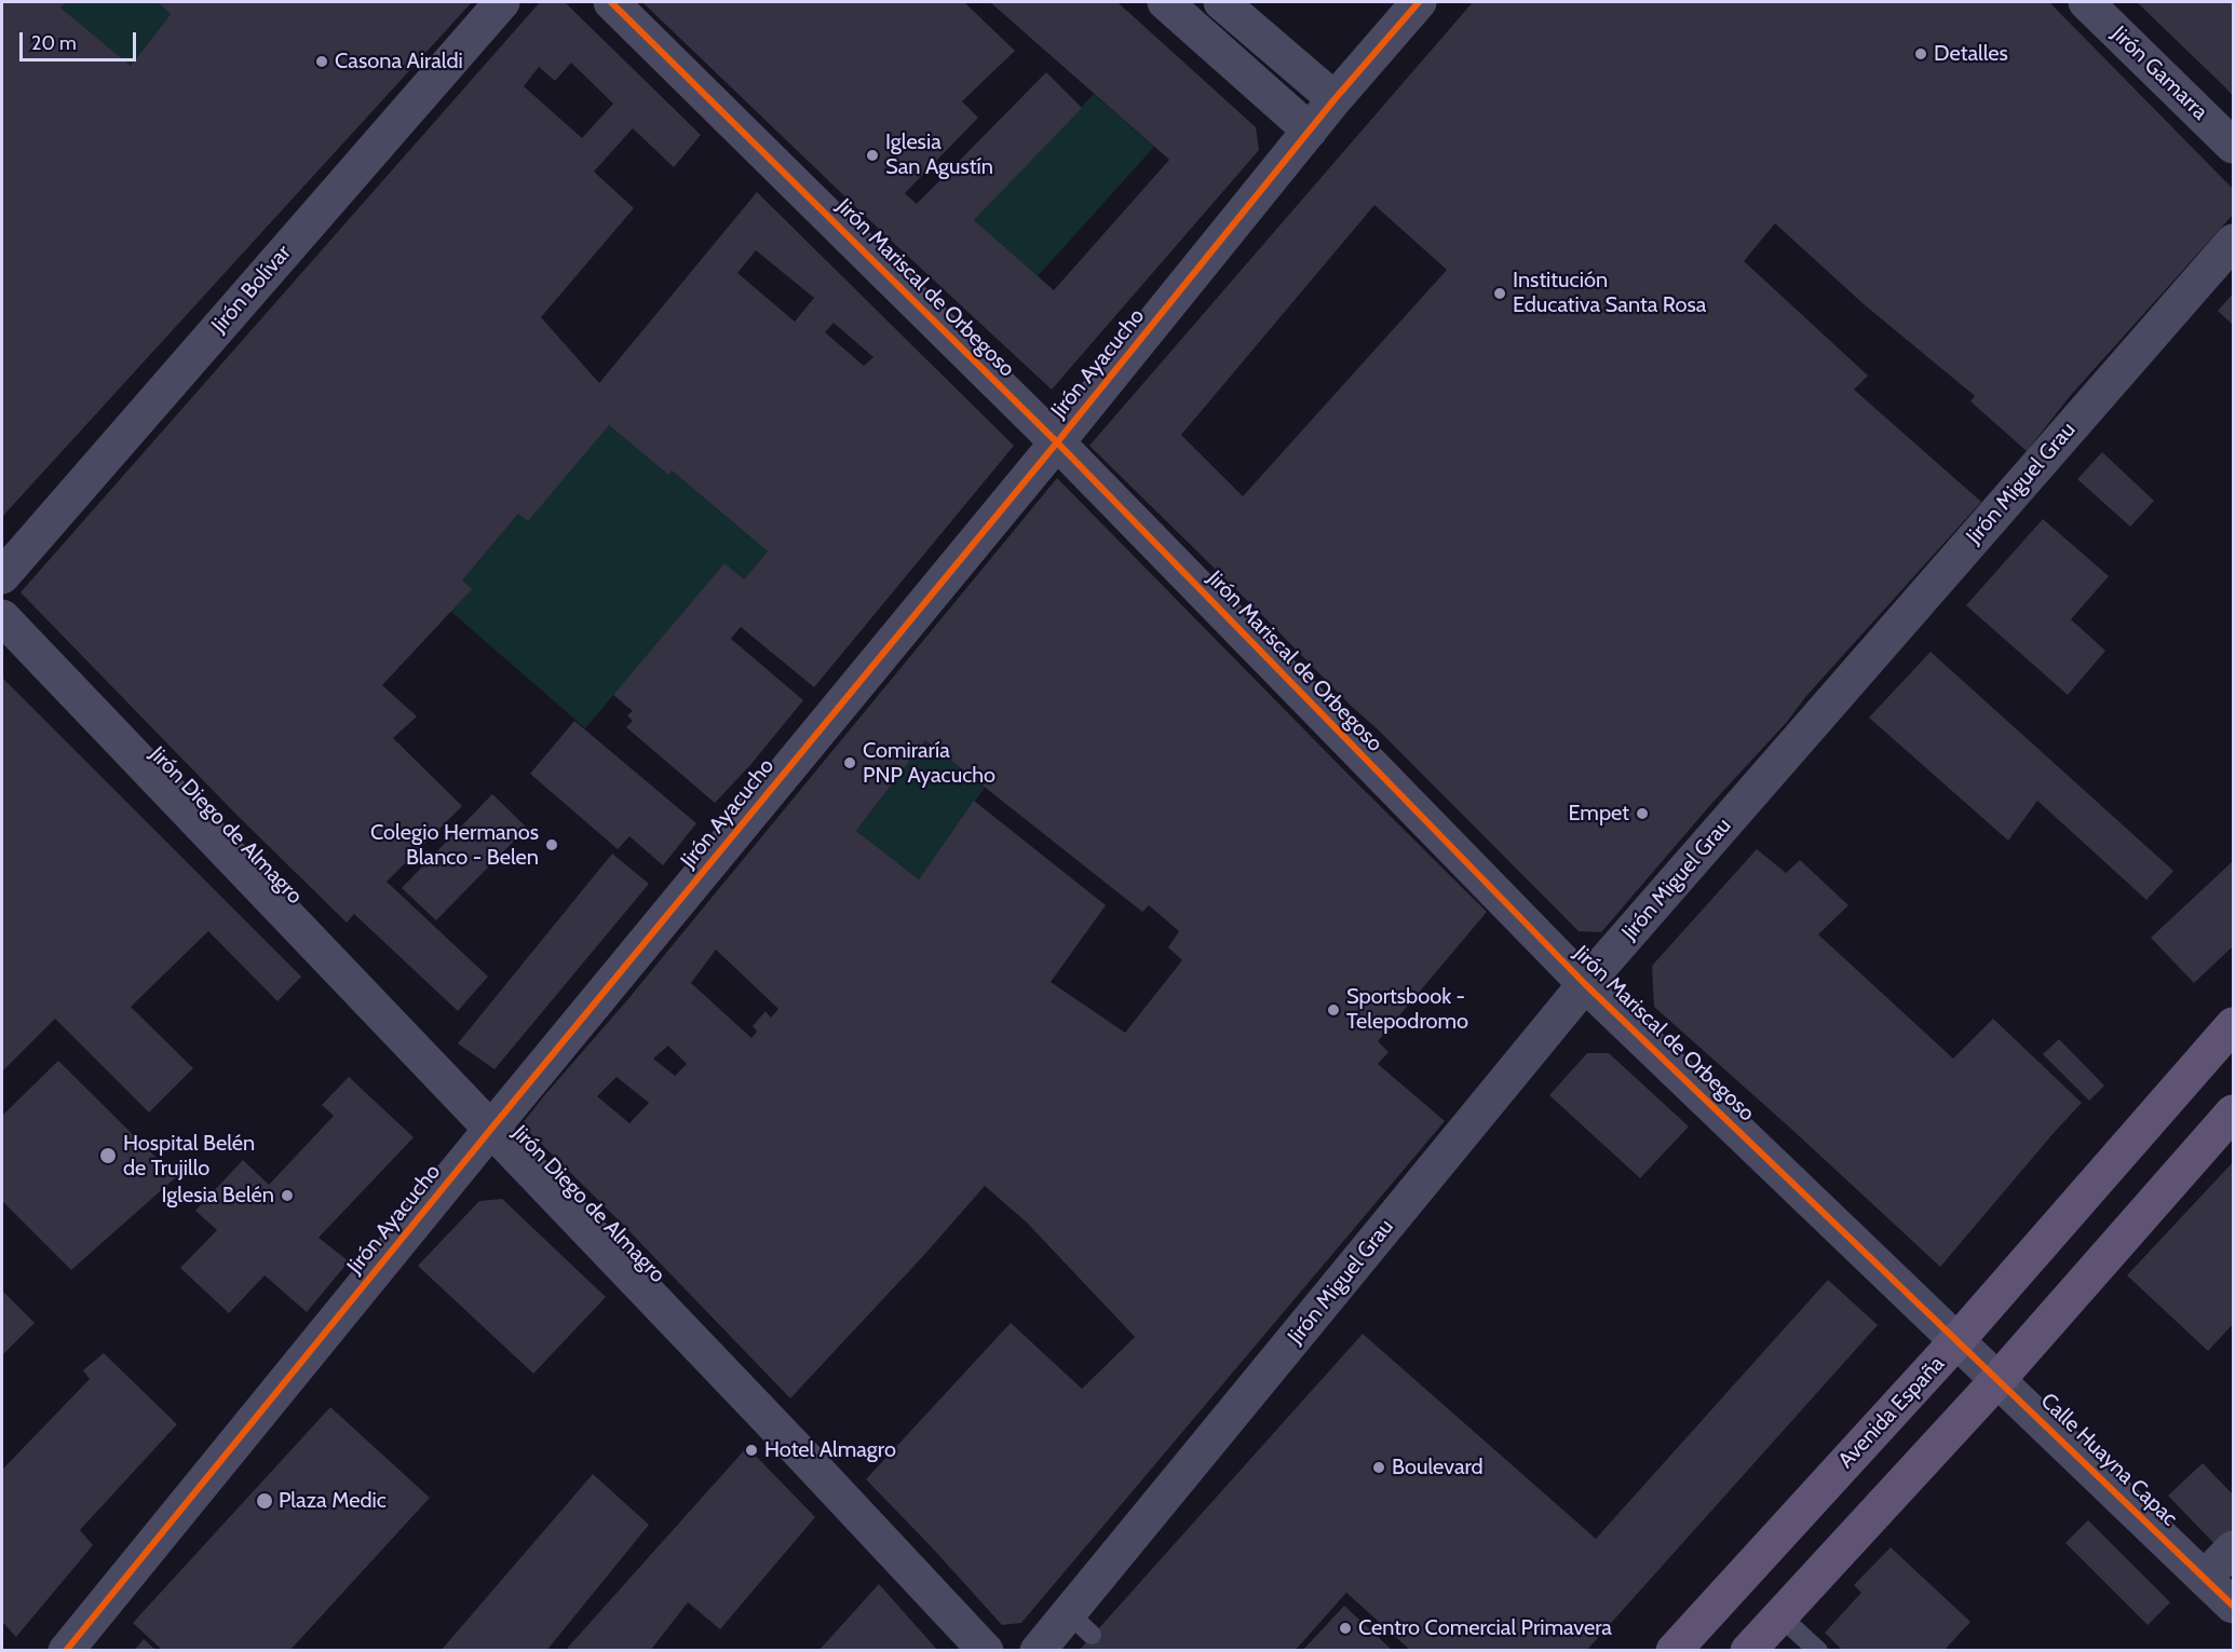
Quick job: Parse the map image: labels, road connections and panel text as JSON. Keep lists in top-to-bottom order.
{
  "streets": {
    "main road": ["Avenida España"],
    "street": [
      "Jirón Gamarra",
      "Jirón Mariscal de Orbegoso",
      "Jirón Bolívar",
      "Jirón Ayacucho",
      "Jirón Miguel Grau",
      "Jirón Diego de Almagro",
      "Calle Huayna Capac"
    ]
  },
  "crossings": [
    ["Jirón Mariscal de Orbegoso", "Jirón Ayacucho"],
    ["Jirón Mariscal de Orbegoso", "Jirón Miguel Grau"],
    ["Jirón Mariscal de Orbegoso", "Avenida España"],
    ["Jirón Mariscal de Orbegoso", "Calle Huayna Capac"],
    ["Jirón Ayacucho", "Jirón Diego de Almagro"],
    ["Avenida España", "Calle Huayna Capac"]
  ],
  "places": [
    "Detalles",
    "Casona Airaldi",
    "Iglesia San Agustín",
    "Institución Educativa Santa Rosa",
    "Comiraría PNP Ayacucho",
    "Empet",
    "Colegio Hermanos Blanco - Belen",
    "Sportsbook - Telepodromo",
    "Hospital Belén de Trujillo",
    "Iglesia Belén",
    "Hotel Almagro",
    "Boulevard",
    "Plaza Medic",
    "Centro Comercial Primavera"
  ],
  "scale_bar": "20 m"
}
